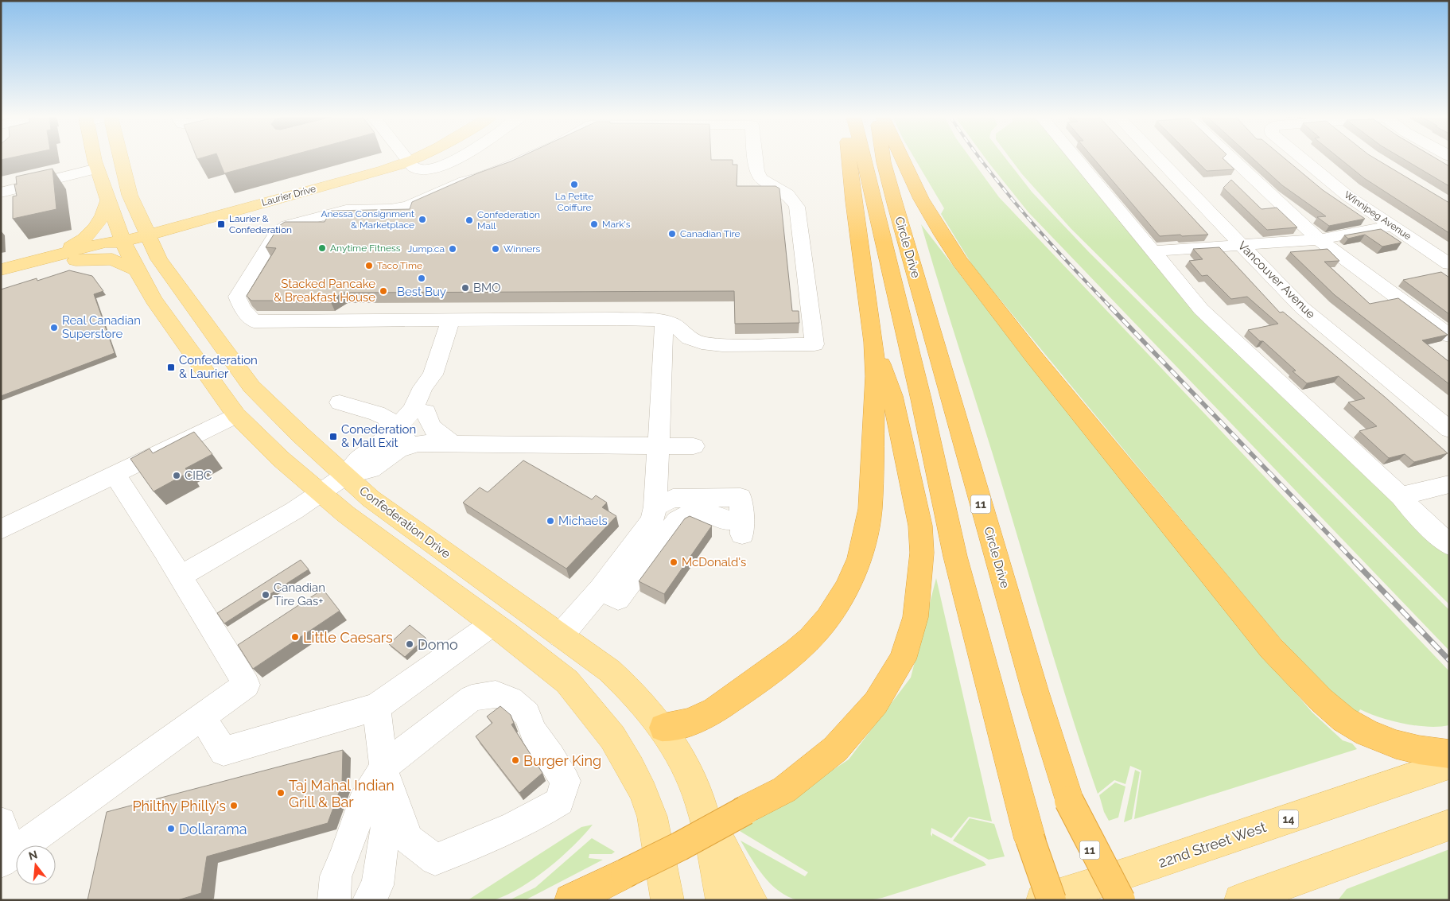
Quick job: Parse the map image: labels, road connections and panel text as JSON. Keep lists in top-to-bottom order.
{
  "streets": {
    "highway": ["Circle Drive", "11"],
    "main road": [
      "Laurier Drive",
      "Confederation Drive",
      "14",
      "22nd Street West"
    ],
    "street": ["Winnipeg Avenue", "Vancouver Avenue"]
  },
  "crossings": [
    ["Laurier Drive", "Confederation Drive"]
  ],
  "places": {
    "other": [
      "La Petite Coiffure",
      "Anessa Consignment & Marketplace",
      "Confederation Mall",
      "Mark's",
      "Canadian Tire",
      "Anytime Fitness",
      "Jump.ca",
      "Winners",
      "Taco Time",
      "Best Buy",
      "BMO",
      "Stacked Pancake & Breakfast House",
      "Real Canadian Superstore",
      "CIBC",
      "Michaels",
      "McDonald's",
      "Canadian Tire Gas+",
      "Little Caesars",
      "Domo",
      "Burger King",
      "Taj Mahal Indian Grill & Bar",
      "Philthy Philly's",
      "Dollarama"
    ],
    "transit": ["Laurier & Confederation", "Confederation & Laurier", "Conederation & Mall Exit"]
  },
  "north": "top"
}
